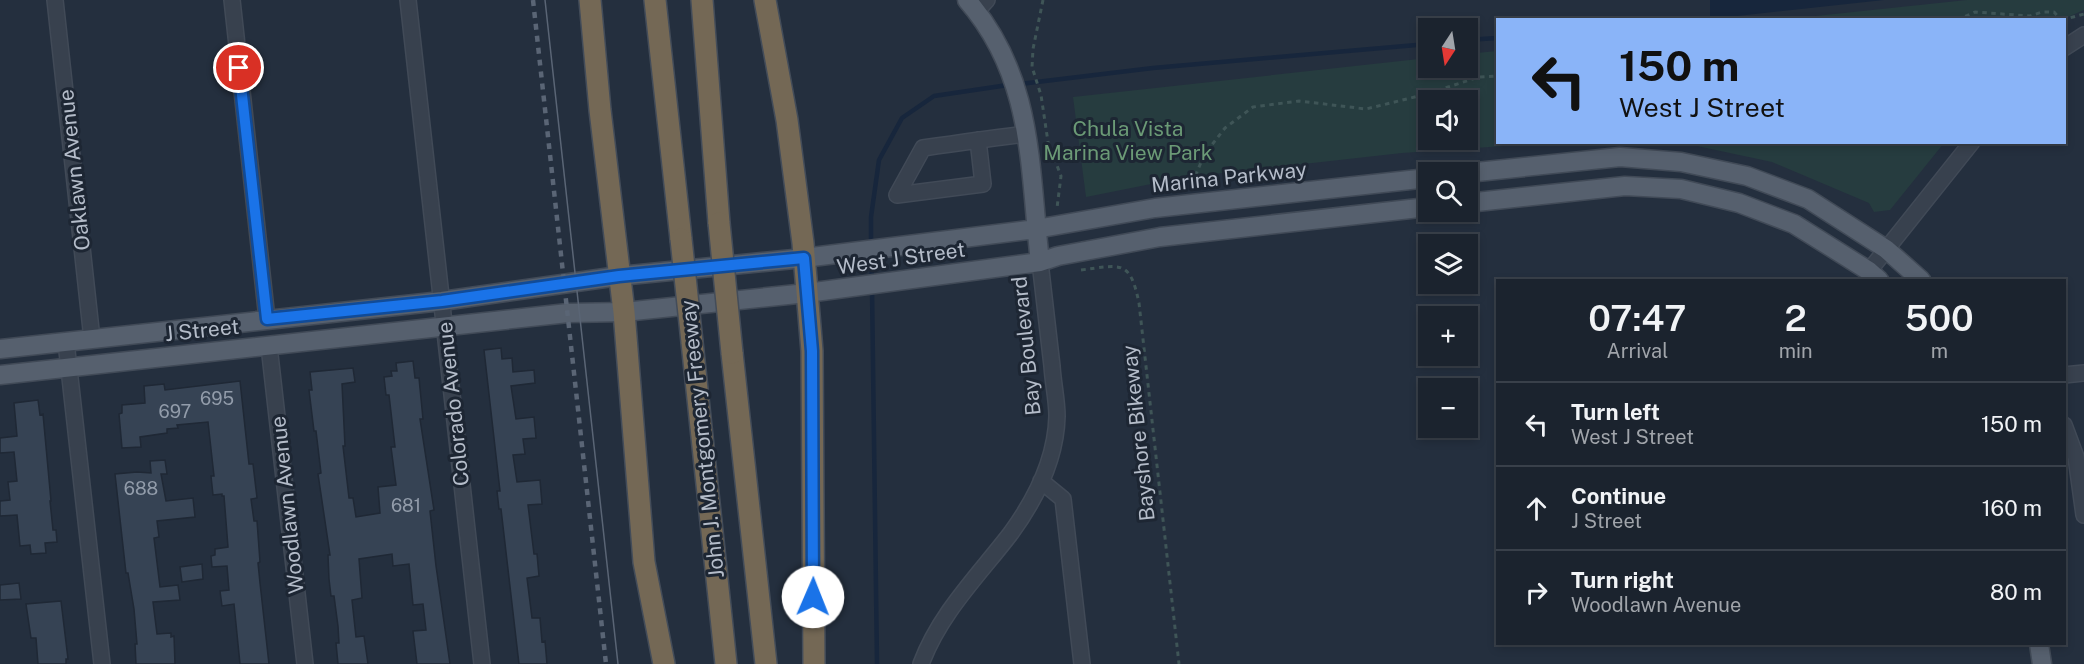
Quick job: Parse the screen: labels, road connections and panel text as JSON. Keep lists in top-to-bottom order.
{
  "streets": {
    "highway": ["John J. Montgomery Freeway"],
    "main road": [
      "Marina Parkway",
      "West J Street",
      "J Street",
      "Bay Boulevard"
    ],
    "street": ["Oaklawn Avenue", "Colorado Avenue", "Woodlawn Avenue"],
    "path": ["Bayshore Bikeway"]
  },
  "crossings": [
    ["Oaklawn Avenue", "J Street"],
    ["Marina Parkway", "West J Street"],
    ["Marina Parkway", "Bay Boulevard"],
    ["West J Street", "J Street"],
    ["West J Street", "Bay Boulevard"],
    ["West J Street", "Colorado Avenue"],
    ["J Street", "Colorado Avenue"],
    ["J Street", "Woodlawn Avenue"]
  ],
  "parks": ["Chula Vista Marina View Park"],
  "house_numbers": [
    "695",
    "697",
    "688",
    "681"
  ],
  "north": "bottom",
  "page": {
    "map_buttons": ["+", "−"],
    "turn": ["150 m", "West J Street"],
    "eta": [
      "07:47",
      "Arrival",
      "2",
      "min",
      "500",
      "m"
    ],
    "list": [
      {
        "name": "Turn left",
        "note": "West J Street",
        "value": "150 m"
      },
      {
        "name": "Continue",
        "note": "J Street",
        "value": "160 m"
      },
      {
        "name": "Turn right",
        "note": "Woodlawn Avenue",
        "value": "80 m"
      }
    ]
  }
}
